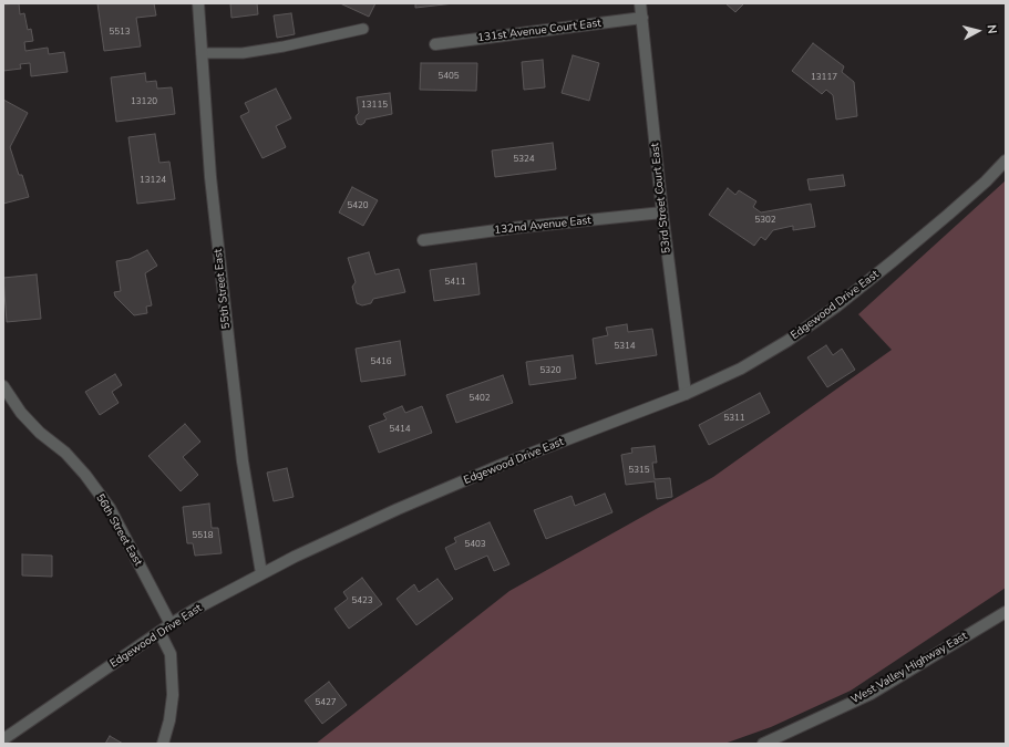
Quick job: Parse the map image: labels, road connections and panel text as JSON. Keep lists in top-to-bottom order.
{
  "streets": {
    "street": [
      "131st Avenue Court East",
      "53rd Street Court East",
      "132nd Avenue East",
      "55th Street East",
      "Edgewood Drive East",
      "56th Street East",
      "West Valley Highway East"
    ]
  },
  "crossings": [
    ["131st Avenue Court East", "53rd Street Court East"],
    ["53rd Street Court East", "132nd Avenue East"],
    ["53rd Street Court East", "Edgewood Drive East"],
    ["55th Street East", "Edgewood Drive East"],
    ["Edgewood Drive East", "56th Street East"]
  ],
  "house_numbers": [
    "5513",
    "5405",
    "13117",
    "13120",
    "13115",
    "5324",
    "13124",
    "5420",
    "5302",
    "5411",
    "5314",
    "5416",
    "5320",
    "5402",
    "5311",
    "5414",
    "5315",
    "5518",
    "5403",
    "5423",
    "5427"
  ],
  "north": "right"
}
